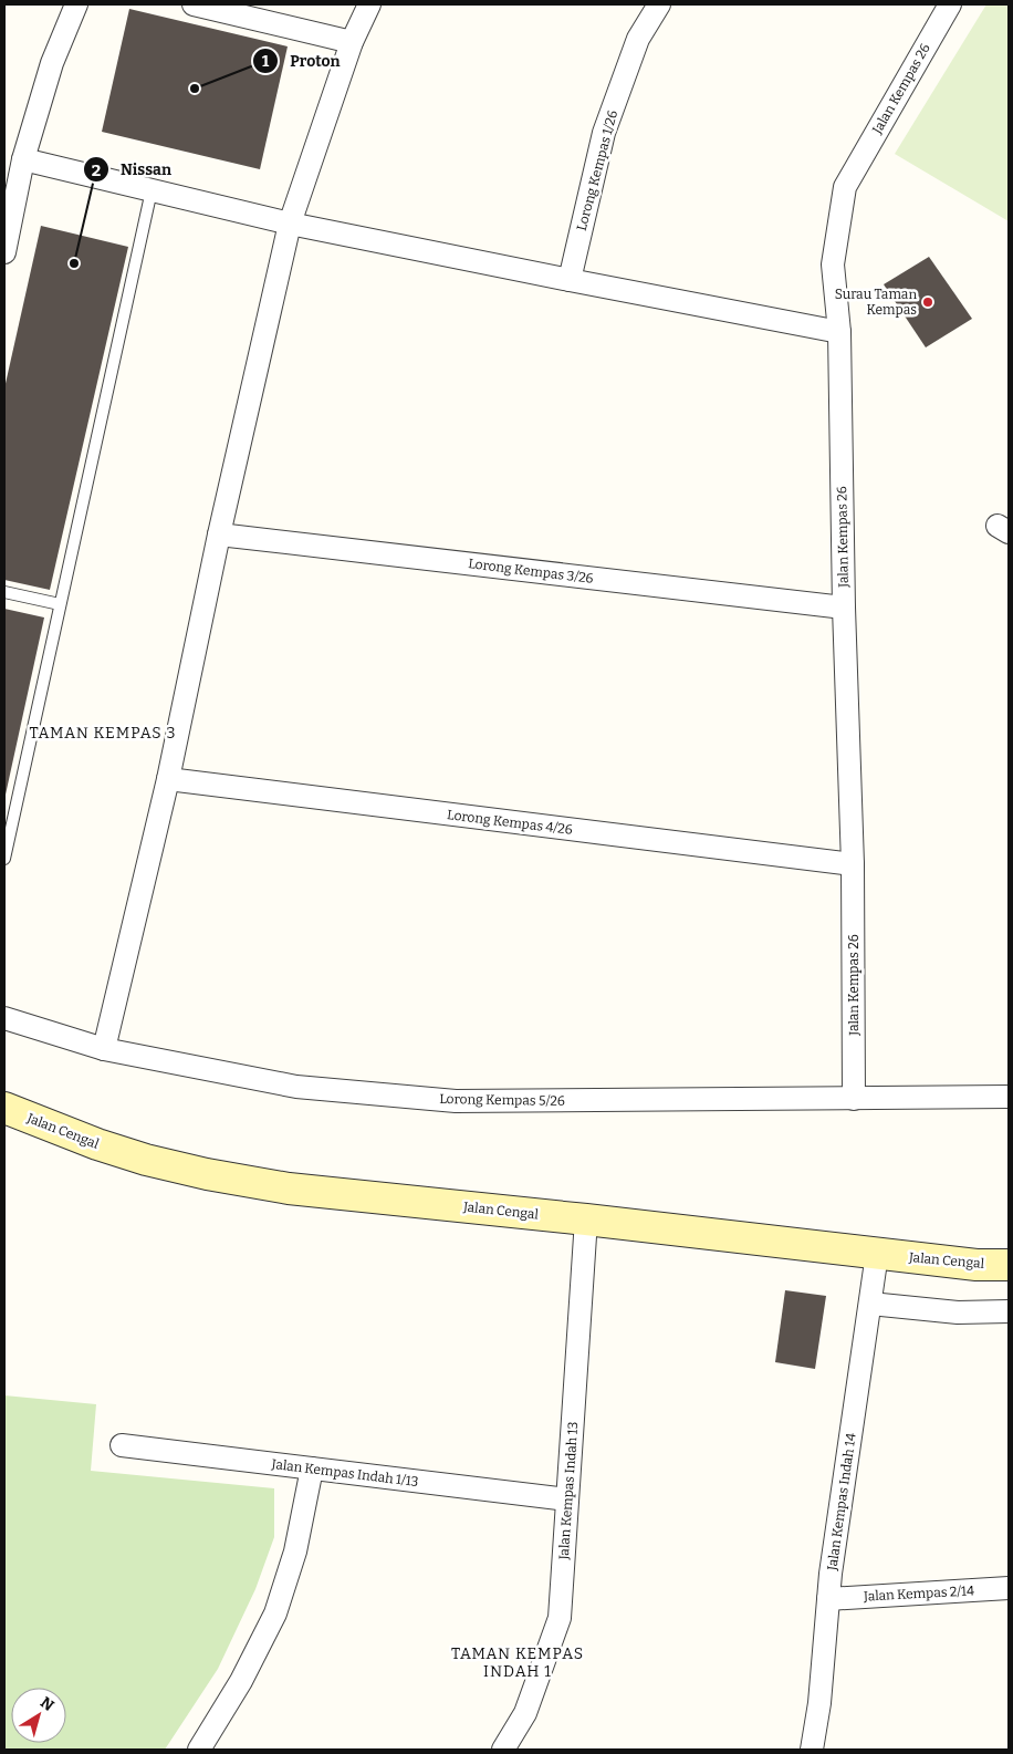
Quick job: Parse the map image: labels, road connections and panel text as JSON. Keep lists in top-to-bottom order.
{
  "streets": {
    "street": [
      "Jalan Kempas 26",
      "Lorong Kempas 1/26",
      "Lorong Kempas 3/26",
      "Lorong Kempas 4/26",
      "Lorong Kempas 5/26",
      "Jalan Cengal",
      "Jalan Kempas Indah 1/13",
      "Jalan Kempas Indah 13",
      "Jalan Kempas Indah 14",
      "Jalan Kempas 2/14"
    ]
  },
  "crossings": [
    ["Jalan Kempas 26", "Lorong Kempas 3/26"],
    ["Jalan Kempas 26", "Lorong Kempas 4/26"],
    ["Jalan Kempas 26", "Lorong Kempas 5/26"],
    ["Jalan Cengal", "Jalan Kempas Indah 13"],
    ["Jalan Cengal", "Jalan Kempas Indah 14"],
    ["Jalan Kempas Indah 1/13", "Jalan Kempas Indah 13"],
    ["Jalan Kempas Indah 14", "Jalan Kempas 2/14"]
  ],
  "districts": ["TAMAN KEMPAS 3", "TAMAN KEMPAS INDAH 1"],
  "places": ["Proton", "Nissan", "Surau Taman Kempas"],
  "north": "top right"
}
